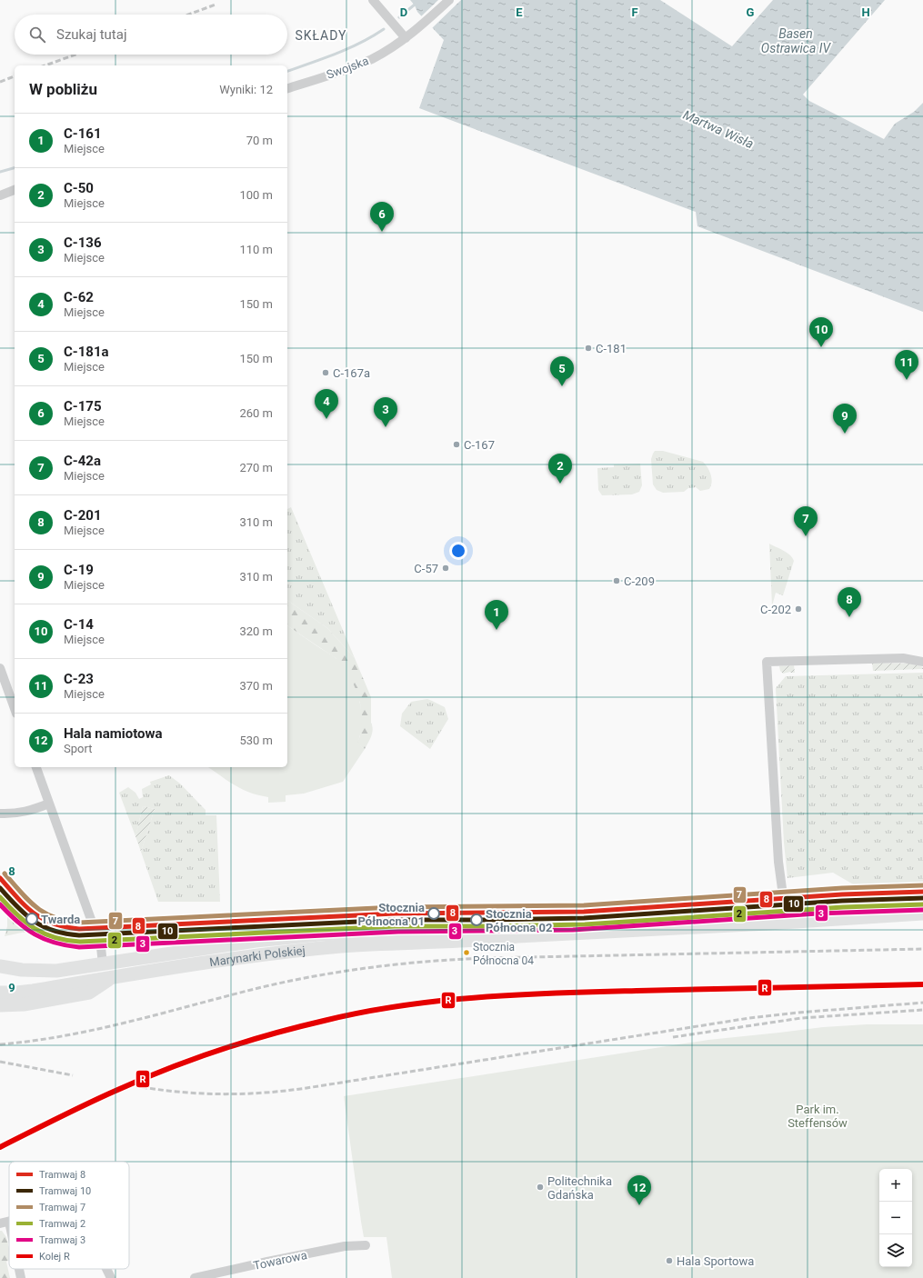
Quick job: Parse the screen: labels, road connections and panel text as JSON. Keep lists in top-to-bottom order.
{
  "streets": {
    "main road": ["Marynarki Polskiej"],
    "street": ["Swojska", "Towarowa"]
  },
  "districts": ["SKŁADY"],
  "water": ["Basen Ostrawica IV", "Martwa Wisła"],
  "parks": ["Park im. Steffensów"],
  "places": [
    "C-181",
    "C-167a",
    "C-167",
    "C-57",
    "C-209",
    "C-202",
    "Stocznia Północna 01",
    "Twarda",
    "Stocznia Północna 02",
    "Stocznia Północna 04",
    "Politechnika Gdańska",
    "Hala Sportowa"
  ],
  "lines": [
    "tram line 7",
    "tram line 8",
    "tram line 10",
    "tram line 2",
    "tram line 3",
    "rail line R"
  ],
  "legend": [
    "Tramwaj 8",
    "Tramwaj 10",
    "Tramwaj 7",
    "Tramwaj 2",
    "Tramwaj 3",
    "Kolej R"
  ],
  "page": {
    "search": "Szukaj tutaj",
    "heading": ["W pobliżu", "Wyniki: 12"],
    "list": [
      {
        "mark": "1",
        "name": "C-161",
        "note": "Miejsce",
        "value": "70 m"
      },
      {
        "mark": "2",
        "name": "C-50",
        "note": "Miejsce",
        "value": "100 m"
      },
      {
        "mark": "3",
        "name": "C-136",
        "note": "Miejsce",
        "value": "110 m"
      },
      {
        "mark": "4",
        "name": "C-62",
        "note": "Miejsce",
        "value": "150 m"
      },
      {
        "mark": "5",
        "name": "C-181a",
        "note": "Miejsce",
        "value": "150 m"
      },
      {
        "mark": "6",
        "name": "C-175",
        "note": "Miejsce",
        "value": "260 m"
      },
      {
        "mark": "7",
        "name": "C-42a",
        "note": "Miejsce",
        "value": "270 m"
      },
      {
        "mark": "8",
        "name": "C-201",
        "note": "Miejsce",
        "value": "310 m"
      },
      {
        "mark": "9",
        "name": "C-19",
        "note": "Miejsce",
        "value": "310 m"
      },
      {
        "mark": "10",
        "name": "C-14",
        "note": "Miejsce",
        "value": "320 m"
      },
      {
        "mark": "11",
        "name": "C-23",
        "note": "Miejsce",
        "value": "370 m"
      },
      {
        "mark": "12",
        "name": "Hala namiotowa",
        "note": "Sport",
        "value": "530 m"
      }
    ],
    "pins": [
      "6",
      "10",
      "11",
      "5",
      "4",
      "3",
      "9",
      "2",
      "7",
      "8",
      "1",
      "12"
    ],
    "map_buttons": ["+", "−"]
  },
  "grid": {
    "columns": [
      "D",
      "E",
      "F",
      "G",
      "H"
    ],
    "rows": ["8", "9"]
  }
}
